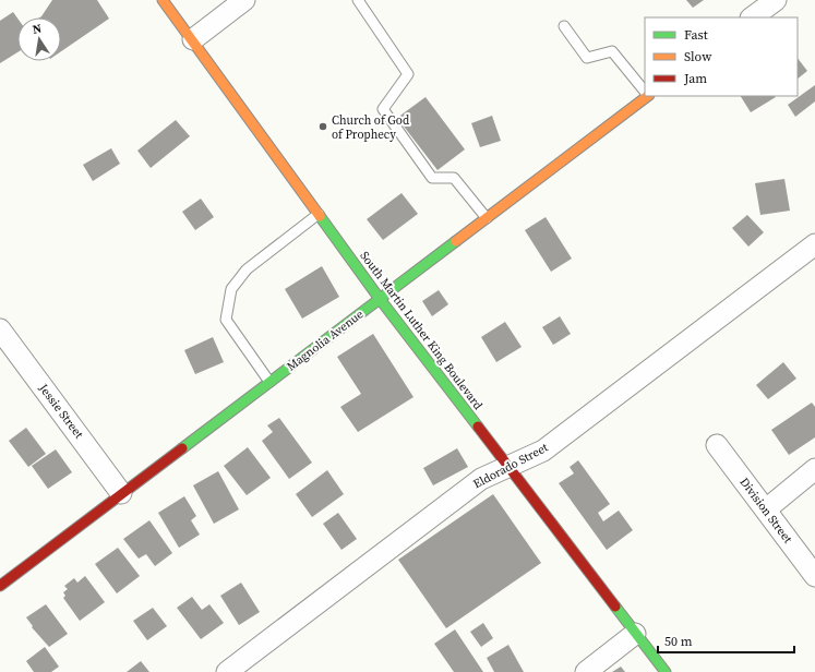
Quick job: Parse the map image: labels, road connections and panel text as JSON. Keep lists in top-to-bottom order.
{
  "streets": {
    "street": [
      "South Martin Luther King Boulevard",
      "Magnolia Avenue",
      "Jessie Street",
      "Eldorado Street",
      "Division Street"
    ]
  },
  "crossings": [
    ["South Martin Luther King Boulevard", "Magnolia Avenue"],
    ["South Martin Luther King Boulevard", "Eldorado Street"],
    ["Magnolia Avenue", "Jessie Street"]
  ],
  "places": ["Church of God of Prophecy"],
  "legend": ["Fast", "Slow", "Jam"],
  "scale_bar": "50 m",
  "north": "top"
}
